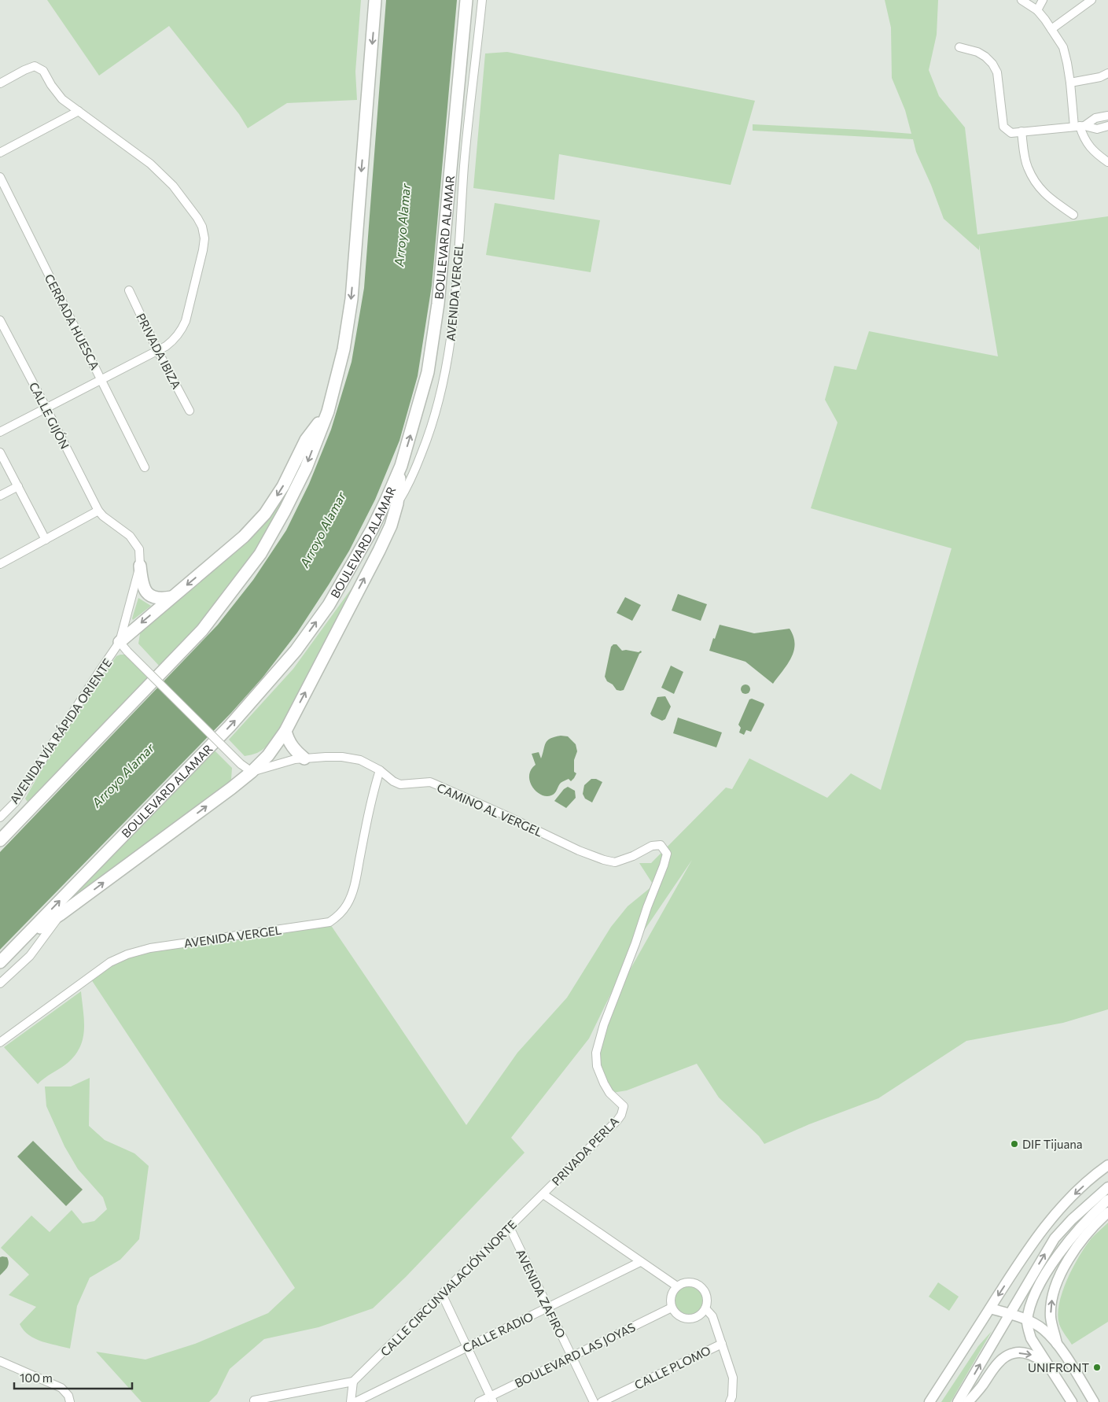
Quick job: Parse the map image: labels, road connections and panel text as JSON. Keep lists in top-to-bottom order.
{
  "streets": {
    "highway": ["BOULEVARD ALAMAR"],
    "street": [
      "AVENIDA VERGEL",
      "CERRADA HUESCA",
      "PRIVADA IBIZA",
      "CALLE GIJÓN",
      "AVENIDA VÍA RÁPIDA ORIENTE",
      "CAMINO AL VERGEL",
      "PRIVADA PERLA",
      "CALLE CIRCUNVALACIÓN NORTE",
      "AVENIDA ZAFIRO",
      "CALLE RADIO",
      "BOULEVARD LAS JOYAS",
      "CALLE PLOMO"
    ]
  },
  "crossings": [
    ["AVENIDA VERGEL", "CAMINO AL VERGEL"],
    ["CAMINO AL VERGEL", "PRIVADA PERLA"],
    ["PRIVADA PERLA", "CALLE CIRCUNVALACIÓN NORTE"],
    ["CALLE CIRCUNVALACIÓN NORTE", "AVENIDA ZAFIRO"],
    ["AVENIDA ZAFIRO", "CALLE RADIO"],
    ["AVENIDA ZAFIRO", "BOULEVARD LAS JOYAS"]
  ],
  "water": ["Arroyo Alamar"],
  "places": ["DIF Tijuana", "UNIFRONT"],
  "scale_bar": "100 m"
}
